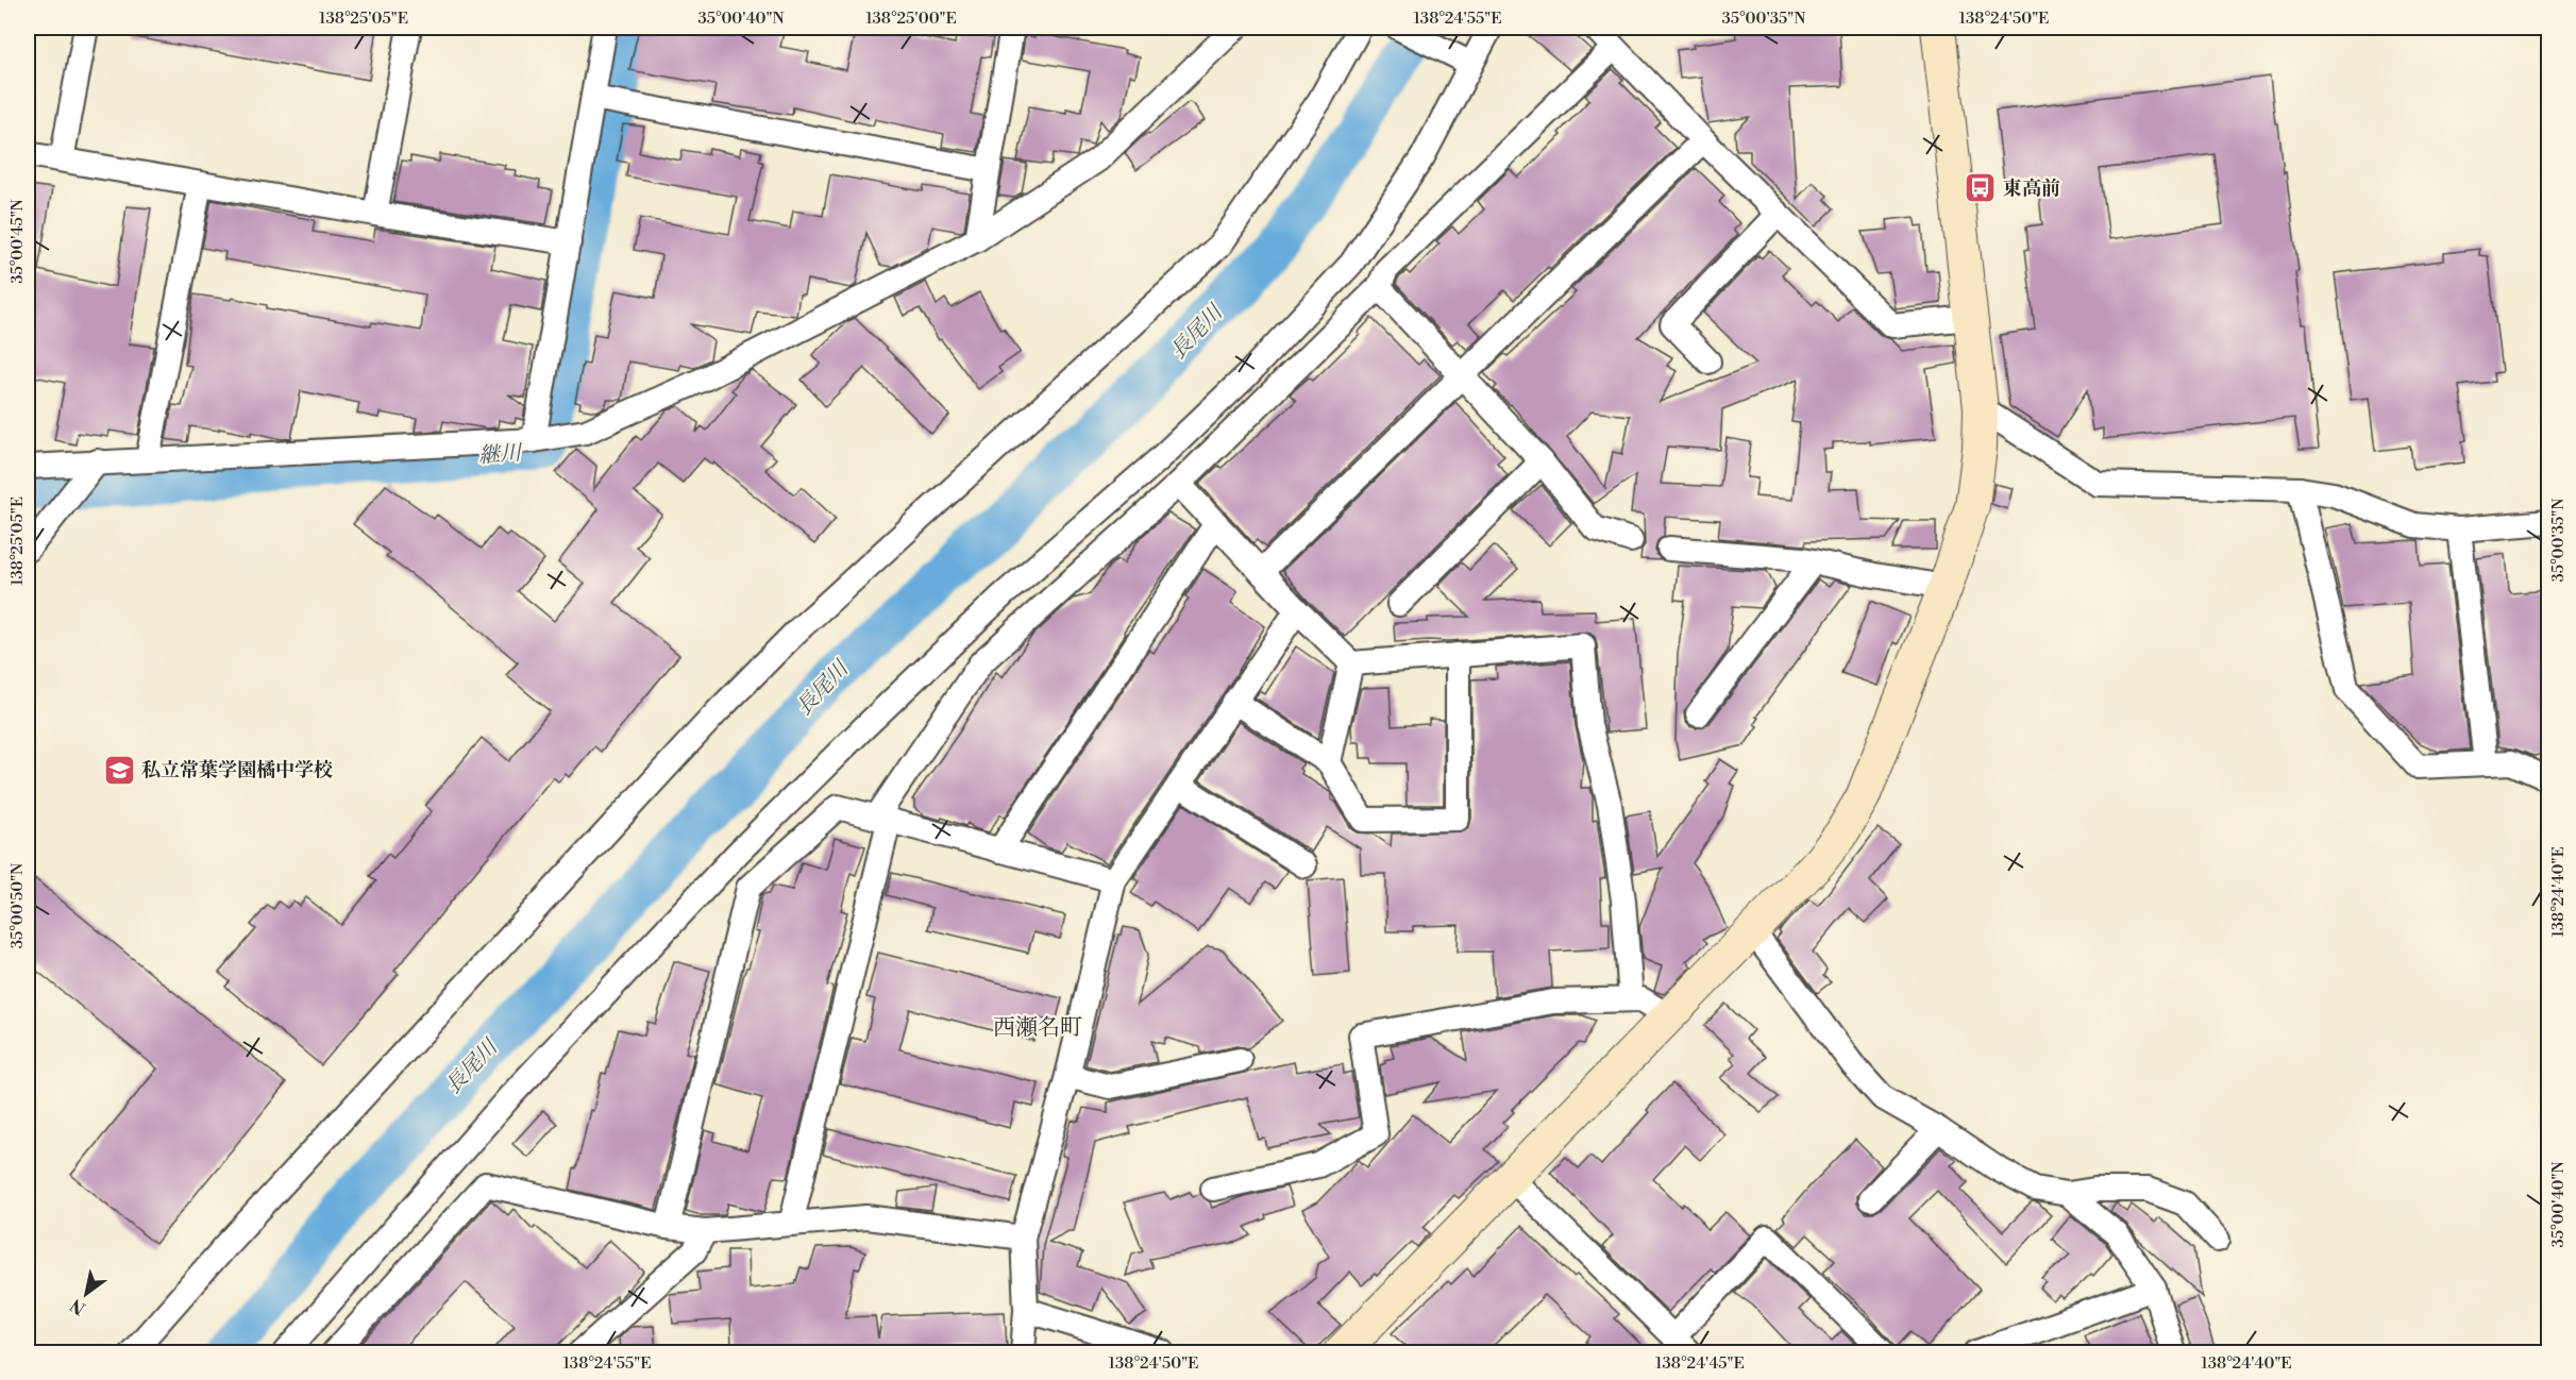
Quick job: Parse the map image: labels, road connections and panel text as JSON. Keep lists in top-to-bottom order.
{
  "districts": ["西瀬名町"],
  "water": ["長尾川", "継川"],
  "places": {
    "bus stop": ["東高前"],
    "school or university": ["私立常葉学園橘中学校"]
  },
  "north": "bottom left",
  "coordinates": [
    "138°25'05\"E",
    "35°00'40\"N",
    "138°25'00\"E",
    "138°24'55\"E",
    "35°00'35\"N",
    "138°24'50\"E",
    "35°00'45\"N",
    "138°24'40\"E",
    "35°00'50\"N",
    "138°24'45\"E"
  ]
}
